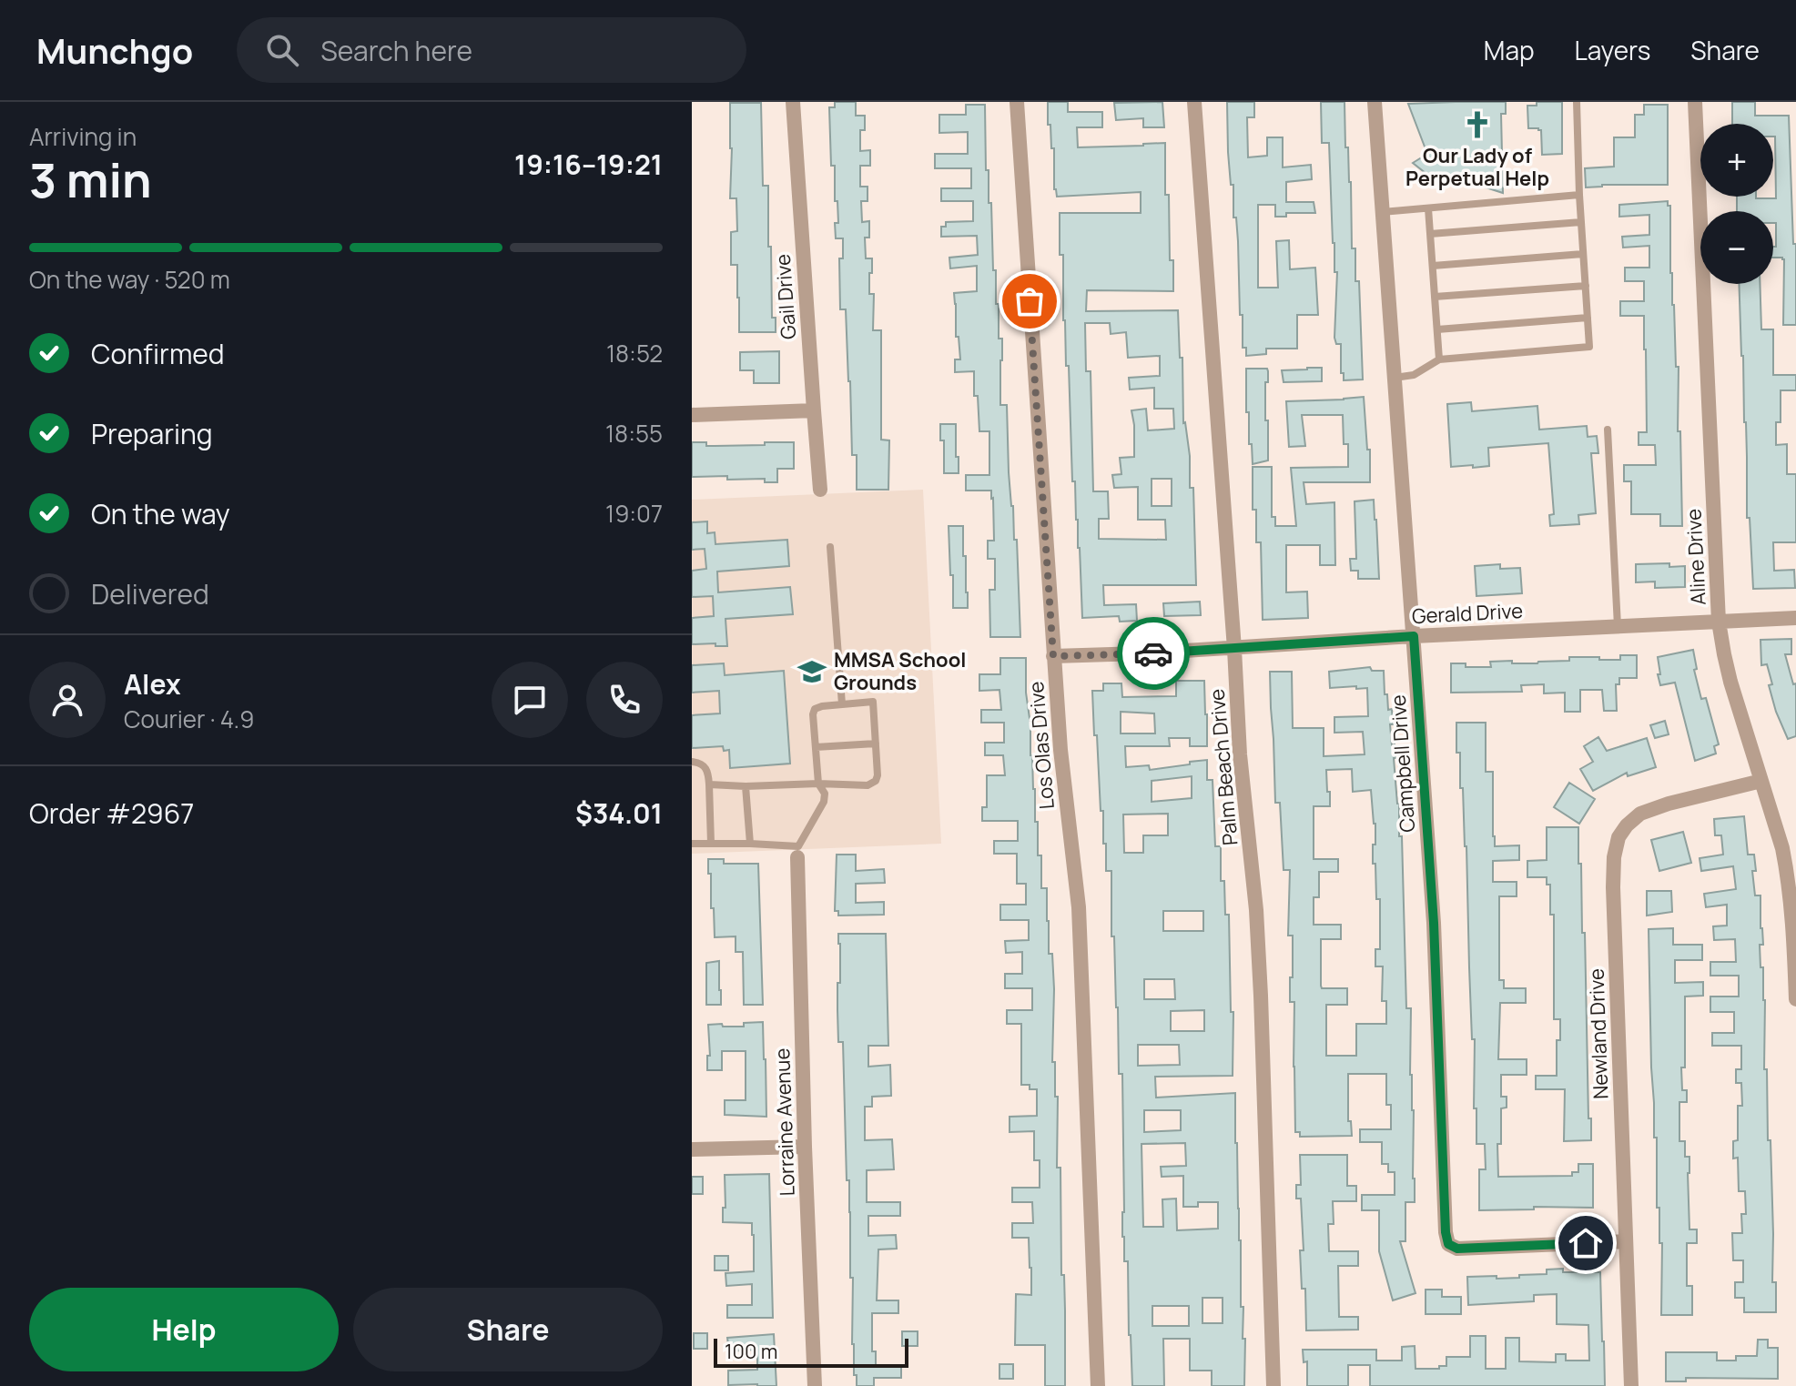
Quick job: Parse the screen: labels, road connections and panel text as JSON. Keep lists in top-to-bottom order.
{
  "streets": {
    "street": [
      "Gail Drive",
      "Aline Drive",
      "Gerald Drive",
      "Los Olas Drive",
      "Campbell Drive",
      "Palm Beach Drive",
      "Newland Drive",
      "Lorraine Avenue"
    ]
  },
  "crossings": [
    ["Aline Drive", "Gerald Drive"],
    ["Aline Drive", "Newland Drive"],
    ["Gerald Drive", "Los Olas Drive"],
    ["Gerald Drive", "Campbell Drive"],
    ["Gerald Drive", "Palm Beach Drive"],
    ["Campbell Drive", "Newland Drive"]
  ],
  "places": {
    "church": ["Our Lady of Perpetual Help"],
    "school or university": ["MMSA School Grounds"]
  },
  "scale_bar": "100 m",
  "page": {
    "header": "Munchgo",
    "search": "Search here",
    "nav": ["Map", "Layers", "Share"],
    "heading": ["3 min", "Arriving in", "19:16–19:21"],
    "panel": [
      "Alex",
      "Courier · 4.9",
      "Order #2967",
      "$34.01"
    ],
    "map_buttons": ["+", "−"],
    "bar": "On the way · 520 m",
    "list": [
      ["Confirmed", "18:52"],
      ["Preparing", "18:55"],
      ["On the way", "19:07"],
      "Delivered"
    ],
    "buttons": ["Help", "Share"],
    "scale": "100 m"
  }
}
